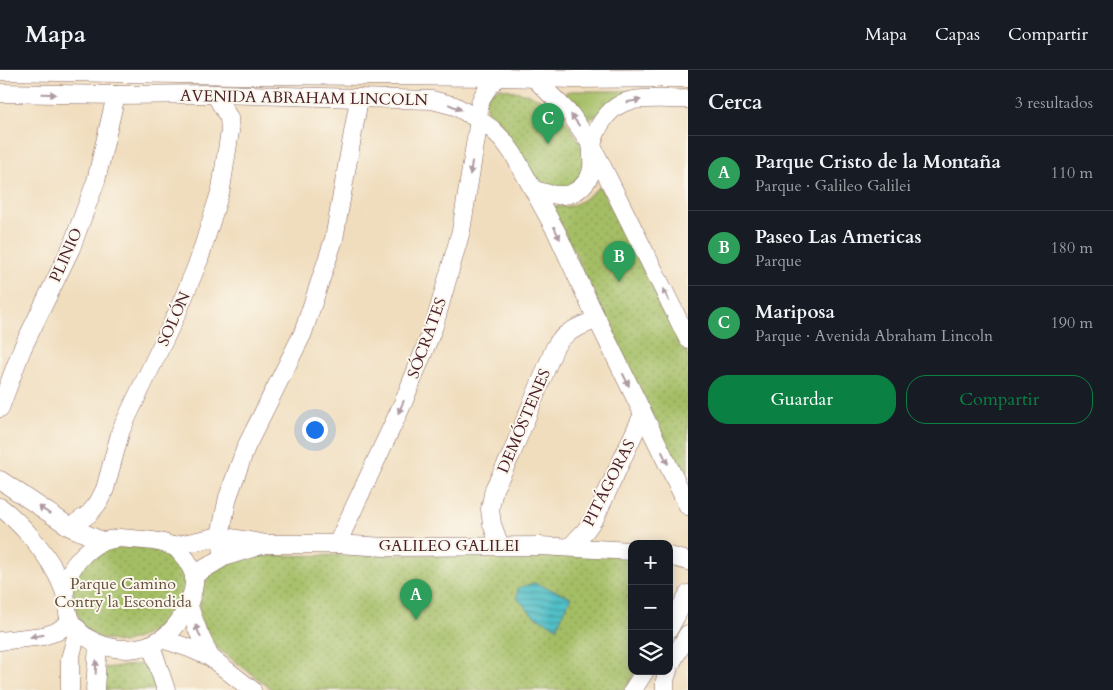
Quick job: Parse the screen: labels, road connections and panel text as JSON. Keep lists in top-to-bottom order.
{
  "streets": {
    "street": [
      "AVENIDA ABRAHAM LINCOLN",
      "PLINIO",
      "SOLÓN",
      "SÓCRATES",
      "DEMÓSTENES",
      "PITÁGORAS",
      "GALILEO GALILEI"
    ]
  },
  "crossings": [
    ["AVENIDA ABRAHAM LINCOLN", "PLINIO"],
    ["AVENIDA ABRAHAM LINCOLN", "SOLÓN"],
    ["AVENIDA ABRAHAM LINCOLN", "SÓCRATES"],
    ["AVENIDA ABRAHAM LINCOLN", "DEMÓSTENES"],
    ["AVENIDA ABRAHAM LINCOLN", "PITÁGORAS"],
    ["SÓCRATES", "GALILEO GALILEI"],
    ["DEMÓSTENES", "GALILEO GALILEI"],
    ["PITÁGORAS", "GALILEO GALILEI"]
  ],
  "parks": ["Parque Camino Contry la Escondida"],
  "page": {
    "header": "Mapa",
    "nav": ["Mapa", "Capas", "Compartir"],
    "heading": ["Cerca", "3 resultados"],
    "pins": ["C", "B", "A"],
    "list": [
      {
        "mark": "A",
        "name": "Parque Cristo de la Montaña",
        "note": "Parque · Galileo Galilei",
        "value": "110 m"
      },
      {
        "mark": "B",
        "name": "Paseo Las Americas",
        "note": "Parque",
        "value": "180 m"
      },
      {
        "mark": "C",
        "name": "Mariposa",
        "note": "Parque · Avenida Abraham Lincoln",
        "value": "190 m"
      }
    ],
    "buttons": ["Guardar", "Compartir"],
    "map_buttons": ["+", "−"]
  }
}
